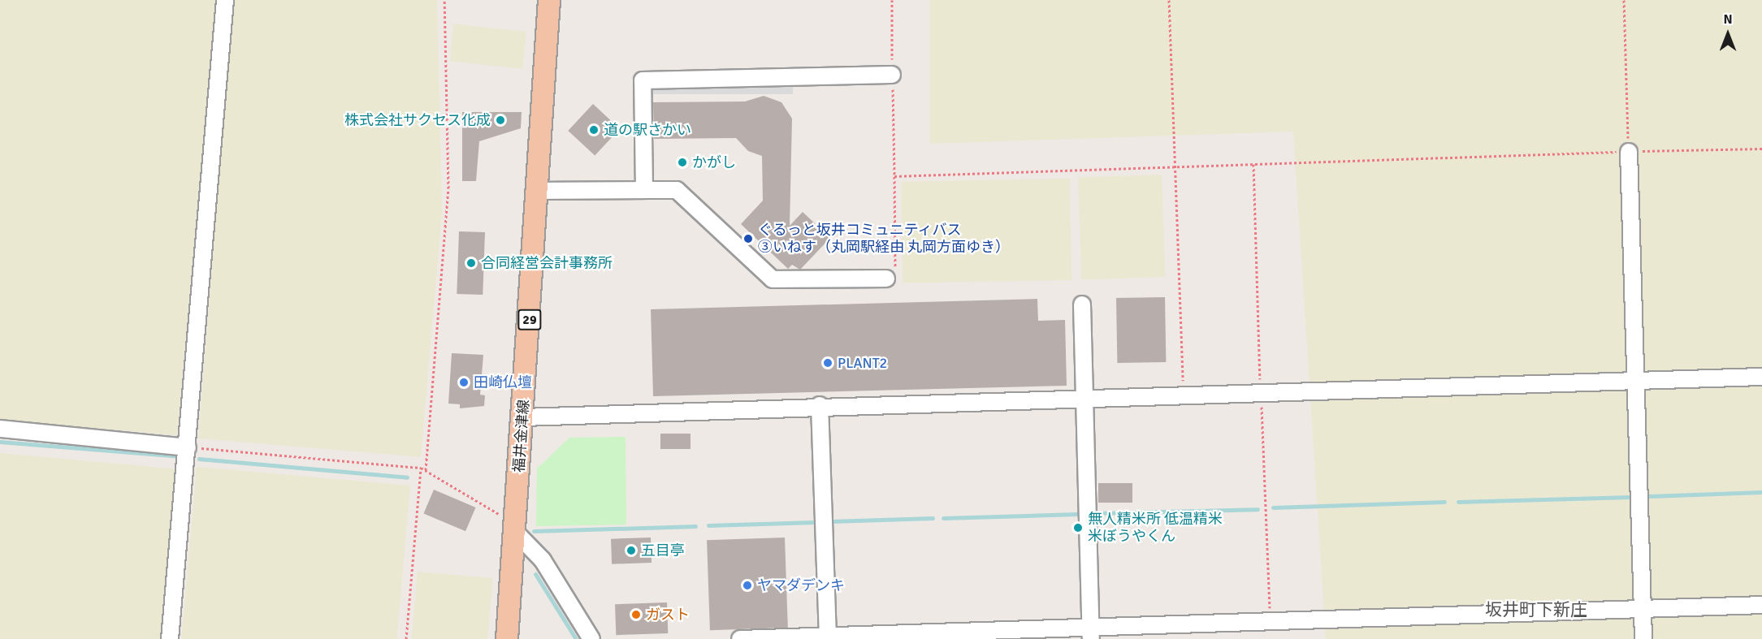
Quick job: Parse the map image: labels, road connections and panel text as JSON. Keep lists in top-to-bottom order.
{
  "streets": {
    "main road": ["29", "福井金津線"]
  },
  "districts": ["坂井町下新庄"],
  "places": [
    "株式会社サクセス化成",
    "道の駅さかい",
    "かがし",
    "ぐるっと坂井コミュニティバス ③いねす（丸岡駅経由 丸岡方面ゆき）",
    "合同経営会計事務所",
    "PLANT2",
    "田崎仏壇",
    "無人精米所 低温精米 米ぼうやくん",
    "五目亭",
    "ヤマダデンキ",
    "ガスト"
  ],
  "north": "top"
}
